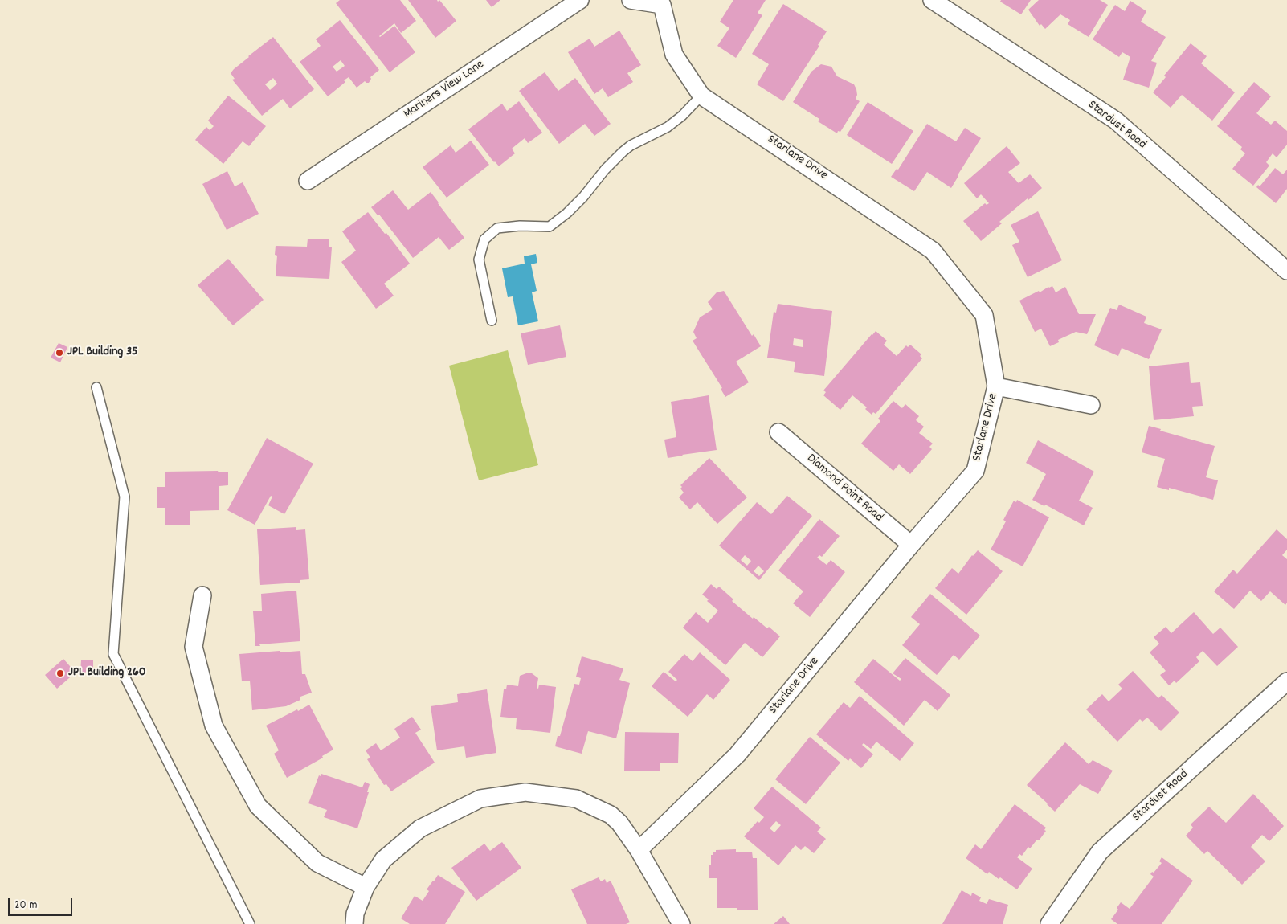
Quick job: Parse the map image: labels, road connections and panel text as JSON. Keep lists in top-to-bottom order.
{
  "streets": {
    "street": [
      "Mariners View Lane",
      "Stardust Road",
      "Starlane Drive",
      "Diamond Point Road"
    ]
  },
  "crossings": [
    ["Starlane Drive", "Diamond Point Road"]
  ],
  "places": ["JPL Building 35", "JPL Building 260"],
  "scale_bar": "20 m"
}
